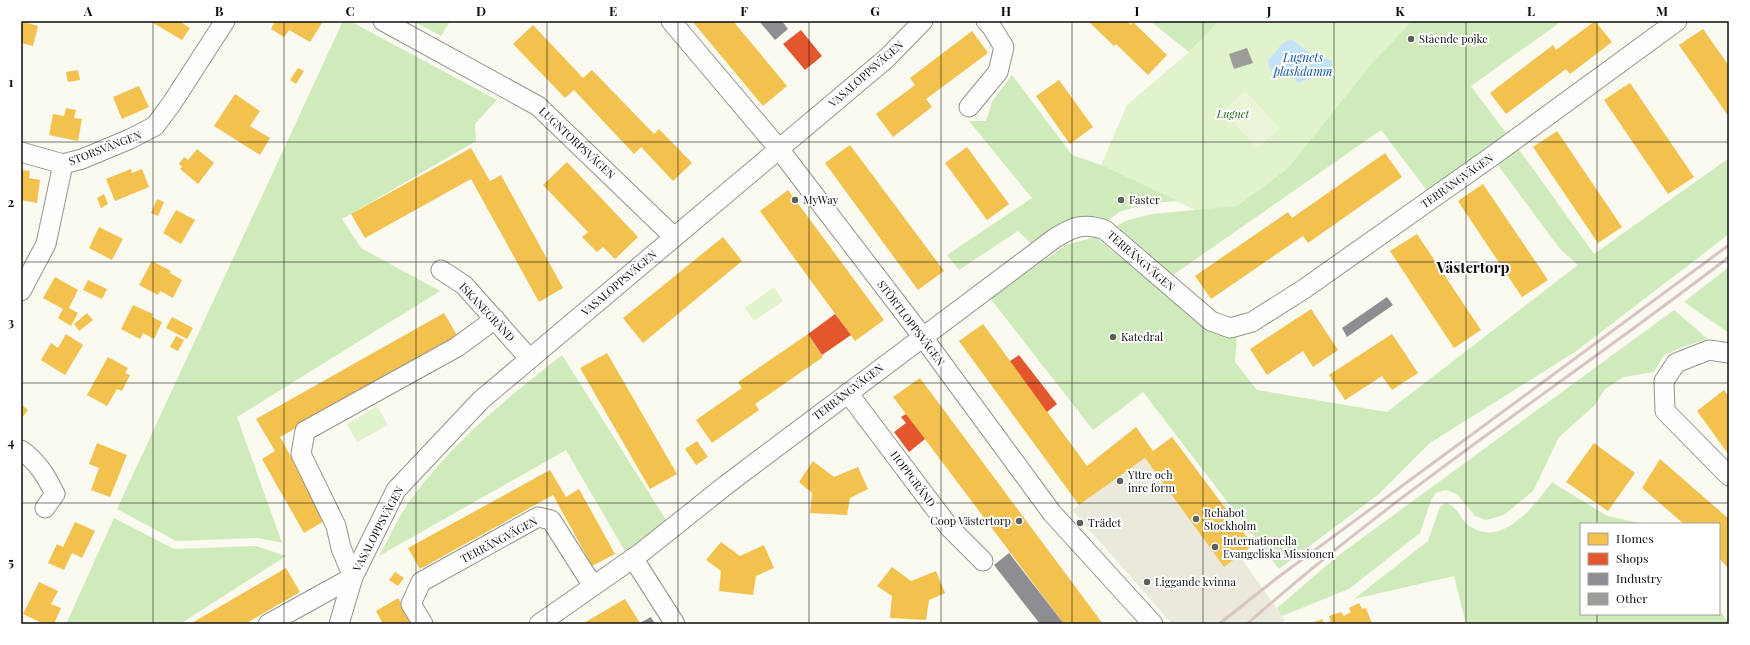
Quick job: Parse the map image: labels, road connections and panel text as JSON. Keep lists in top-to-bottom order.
{
  "streets": {
    "street": [
      "VASALOPPSVÄGEN",
      "LUGNTORPSVÄGEN",
      "STORSVÄNGEN",
      "TERRÄNGVÄGEN",
      "ISKANEGRÄND",
      "STÖRTLOPPSVÄGEN",
      "HOPPGRÄND"
    ]
  },
  "crossings": [
    ["VASALOPPSVÄGEN", "LUGNTORPSVÄGEN"],
    ["VASALOPPSVÄGEN", "ISKANEGRÄND"],
    ["VASALOPPSVÄGEN", "STÖRTLOPPSVÄGEN"],
    ["TERRÄNGVÄGEN", "STÖRTLOPPSVÄGEN"],
    ["TERRÄNGVÄGEN", "HOPPGRÄND"]
  ],
  "districts": ["Västertorp"],
  "water": ["Lugnets plaskdamm"],
  "parks": ["Lugnet"],
  "places": [
    "Stående pojke",
    "MyWay",
    "Faster",
    "Katedral",
    "Yttre och inre form",
    "Rehabot Stockholm",
    "Coop Västertorp",
    "Trädet",
    "Internationella Evangeliska Missionen",
    "Liggande kvinna"
  ],
  "legend": [
    "Homes",
    "Shops",
    "Industry",
    "Other"
  ],
  "grid": {
    "columns": [
      "A",
      "B",
      "C",
      "D",
      "E",
      "F",
      "G",
      "H",
      "I",
      "J",
      "K",
      "L",
      "M"
    ],
    "rows": [
      "1",
      "2",
      "3",
      "4",
      "5"
    ]
  }
}
